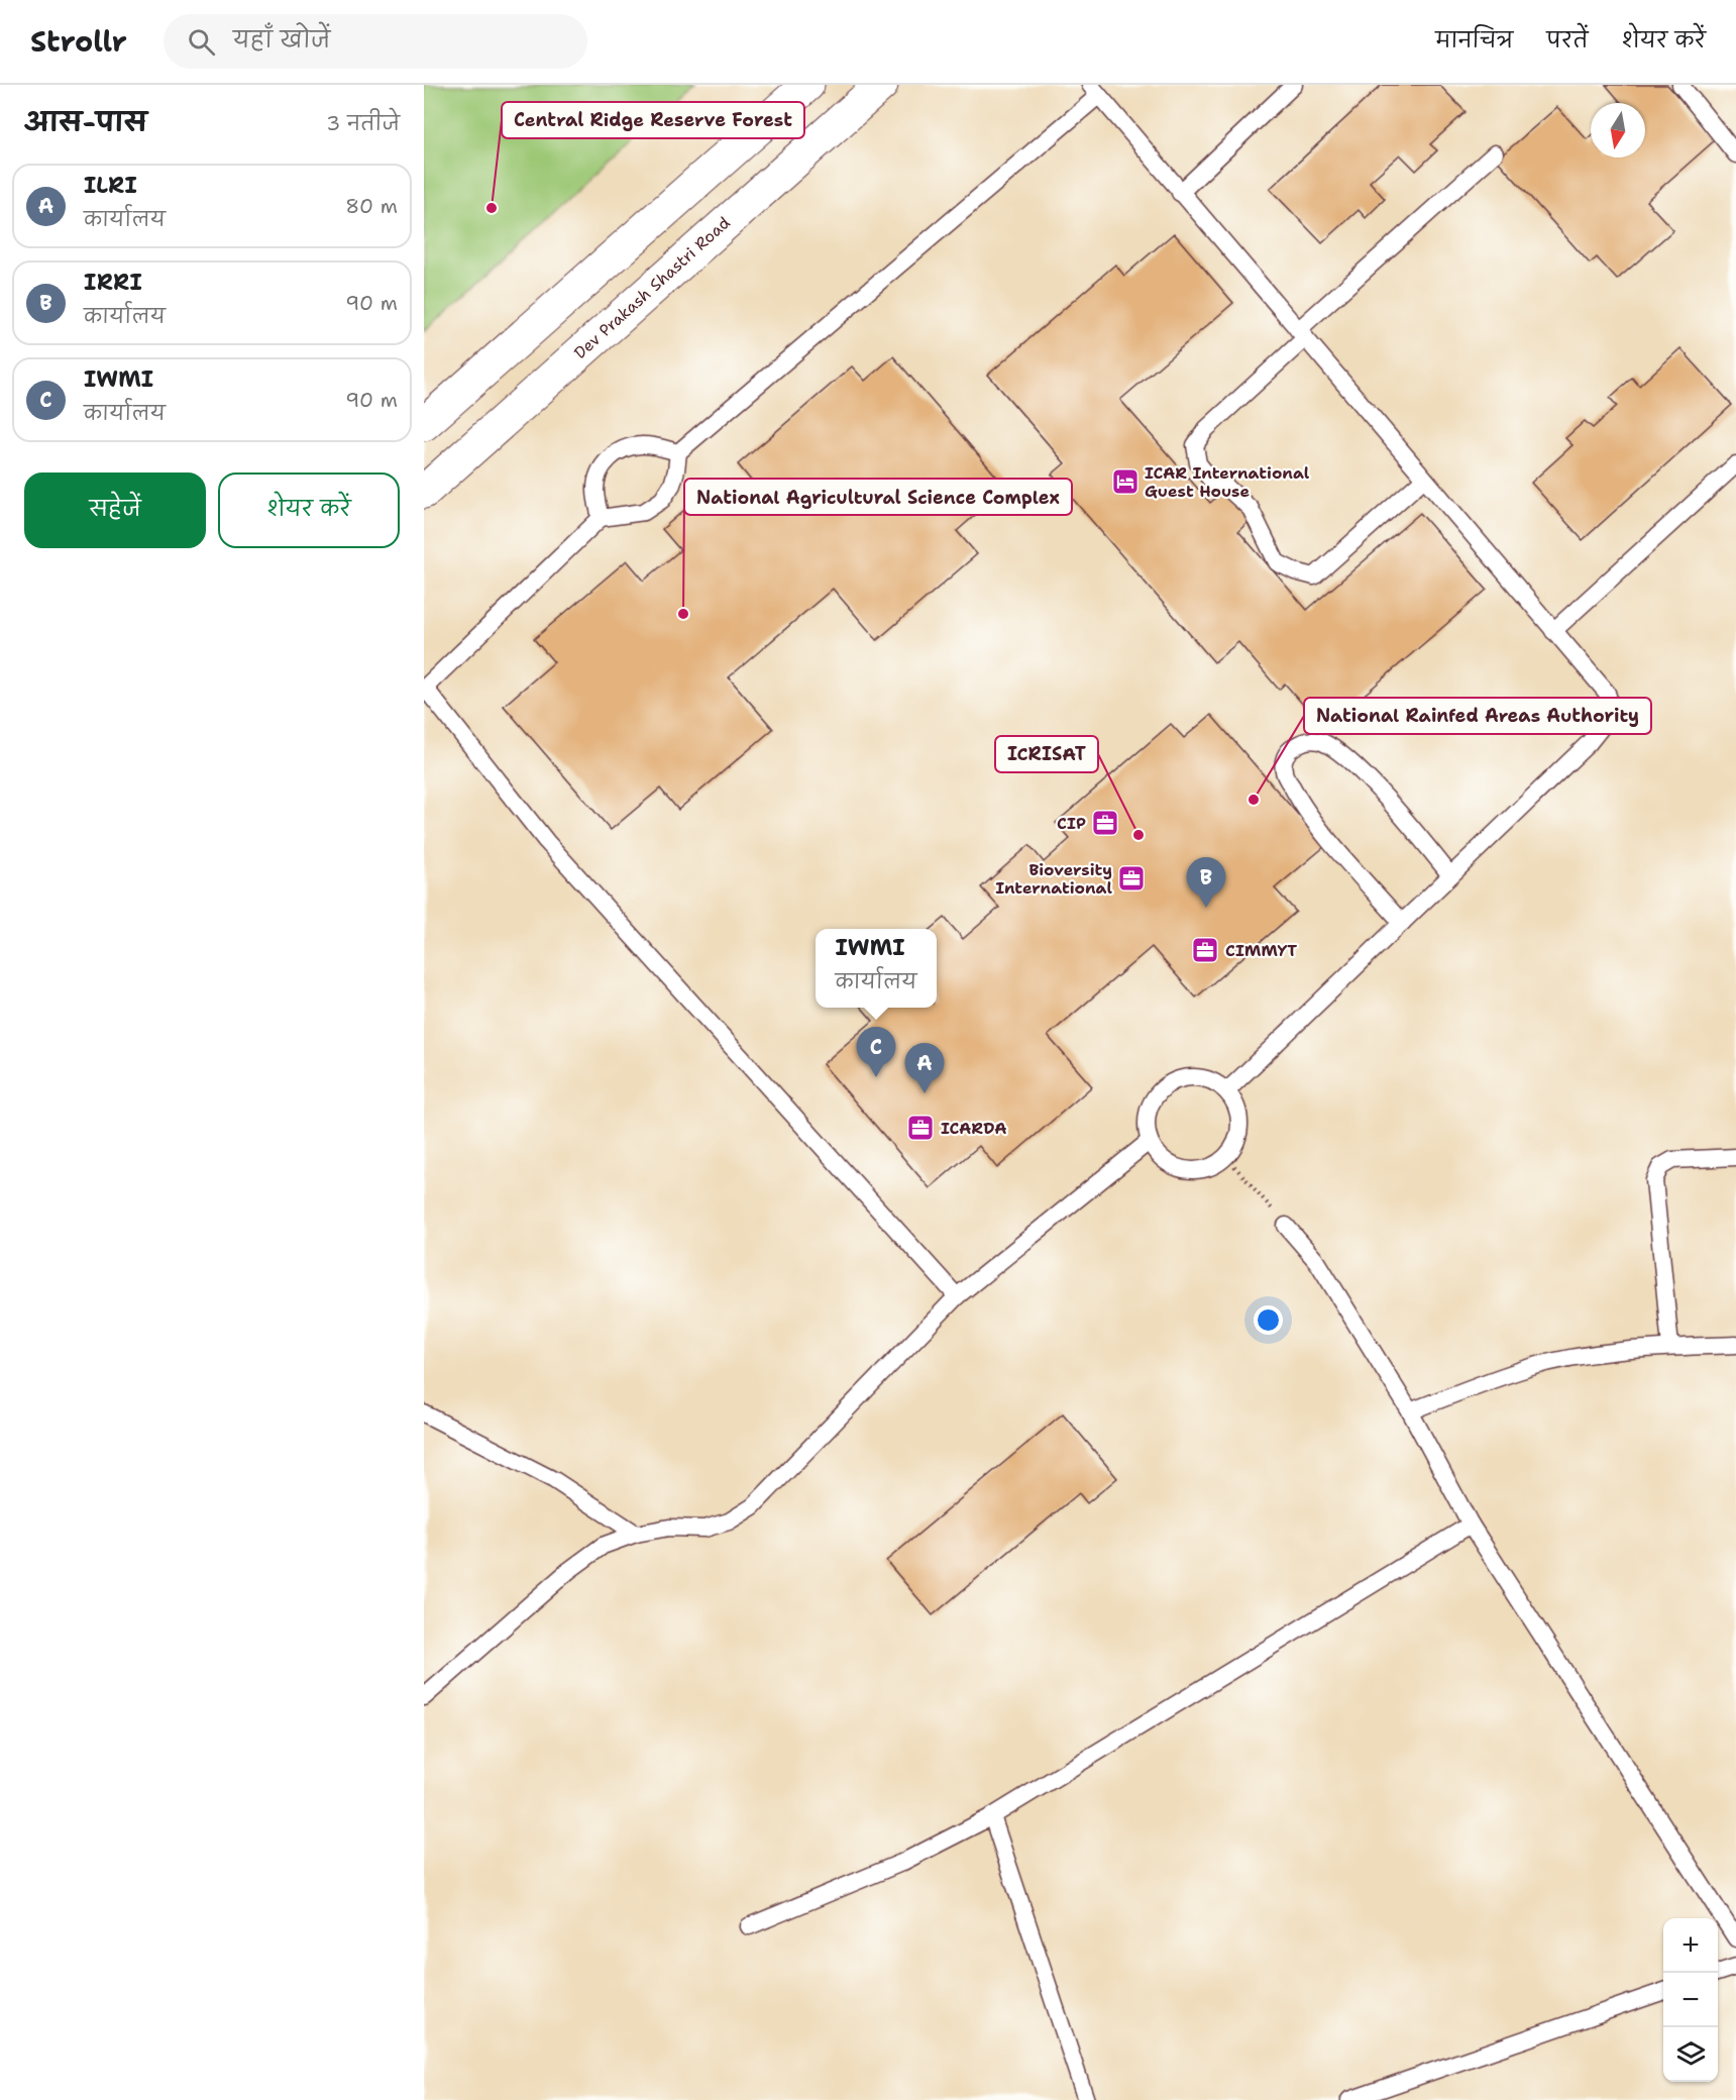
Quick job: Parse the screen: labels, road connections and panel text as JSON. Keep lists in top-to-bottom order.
{
  "streets": {
    "street": ["Dev Prakash Shastri Road"]
  },
  "places": {
    "other": [
      "Central Ridge Reserve Forest",
      "National Agricultural Science Complex",
      "National Rainfed Areas Authority",
      "ICRISAT"
    ],
    "hotel": ["ICAR International Guest House"],
    "office": [
      "CIP",
      "Bioversity International",
      "CIMMYT",
      "ICARDA"
    ]
  },
  "north": "bottom",
  "page": {
    "header": "Strollr",
    "search": "यहाँ खोजें",
    "nav": ["मानचित्र", "परतें", "शेयर करें"],
    "heading": ["आस-पास", "3 नतीजे"],
    "list": [
      {
        "mark": "A",
        "name": "ILRI",
        "note": "कार्यालय",
        "value": "80 m"
      },
      {
        "mark": "B",
        "name": "IRRI",
        "note": "कार्यालय",
        "value": "90 m"
      },
      {
        "mark": "C",
        "name": "IWMI",
        "note": "कार्यालय",
        "value": "90 m"
      }
    ],
    "buttons": ["सहेजें", "शेयर करें"],
    "pins": ["B", "C", "A"],
    "popup": ["IWMI", "कार्यालय"],
    "map_buttons": ["+", "−"]
  }
}
